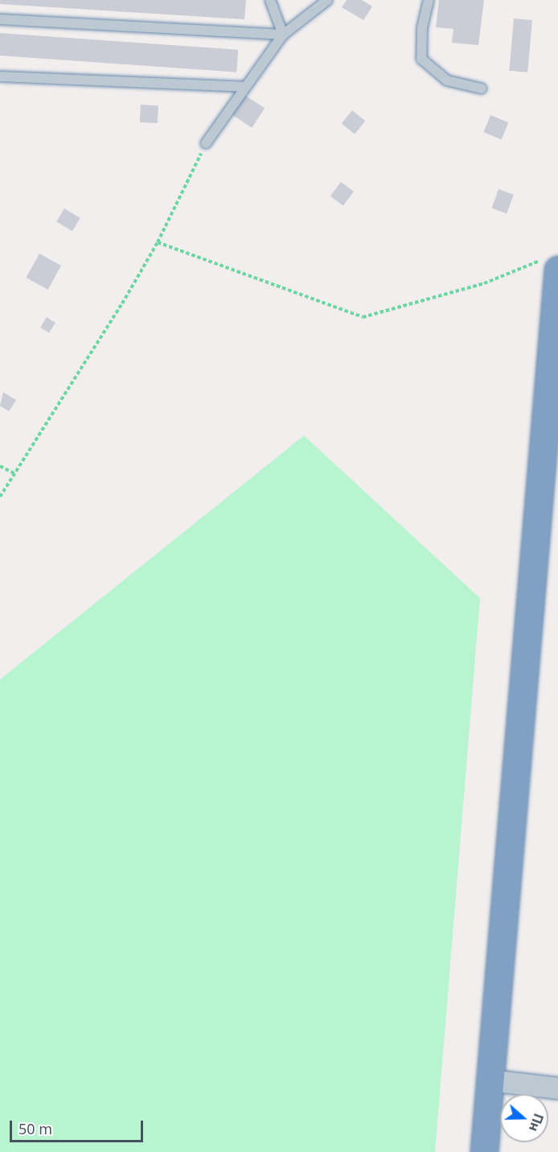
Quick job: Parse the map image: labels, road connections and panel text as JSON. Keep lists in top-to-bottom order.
{
  "scale_bar": "50 m",
  "north": "right"
}
